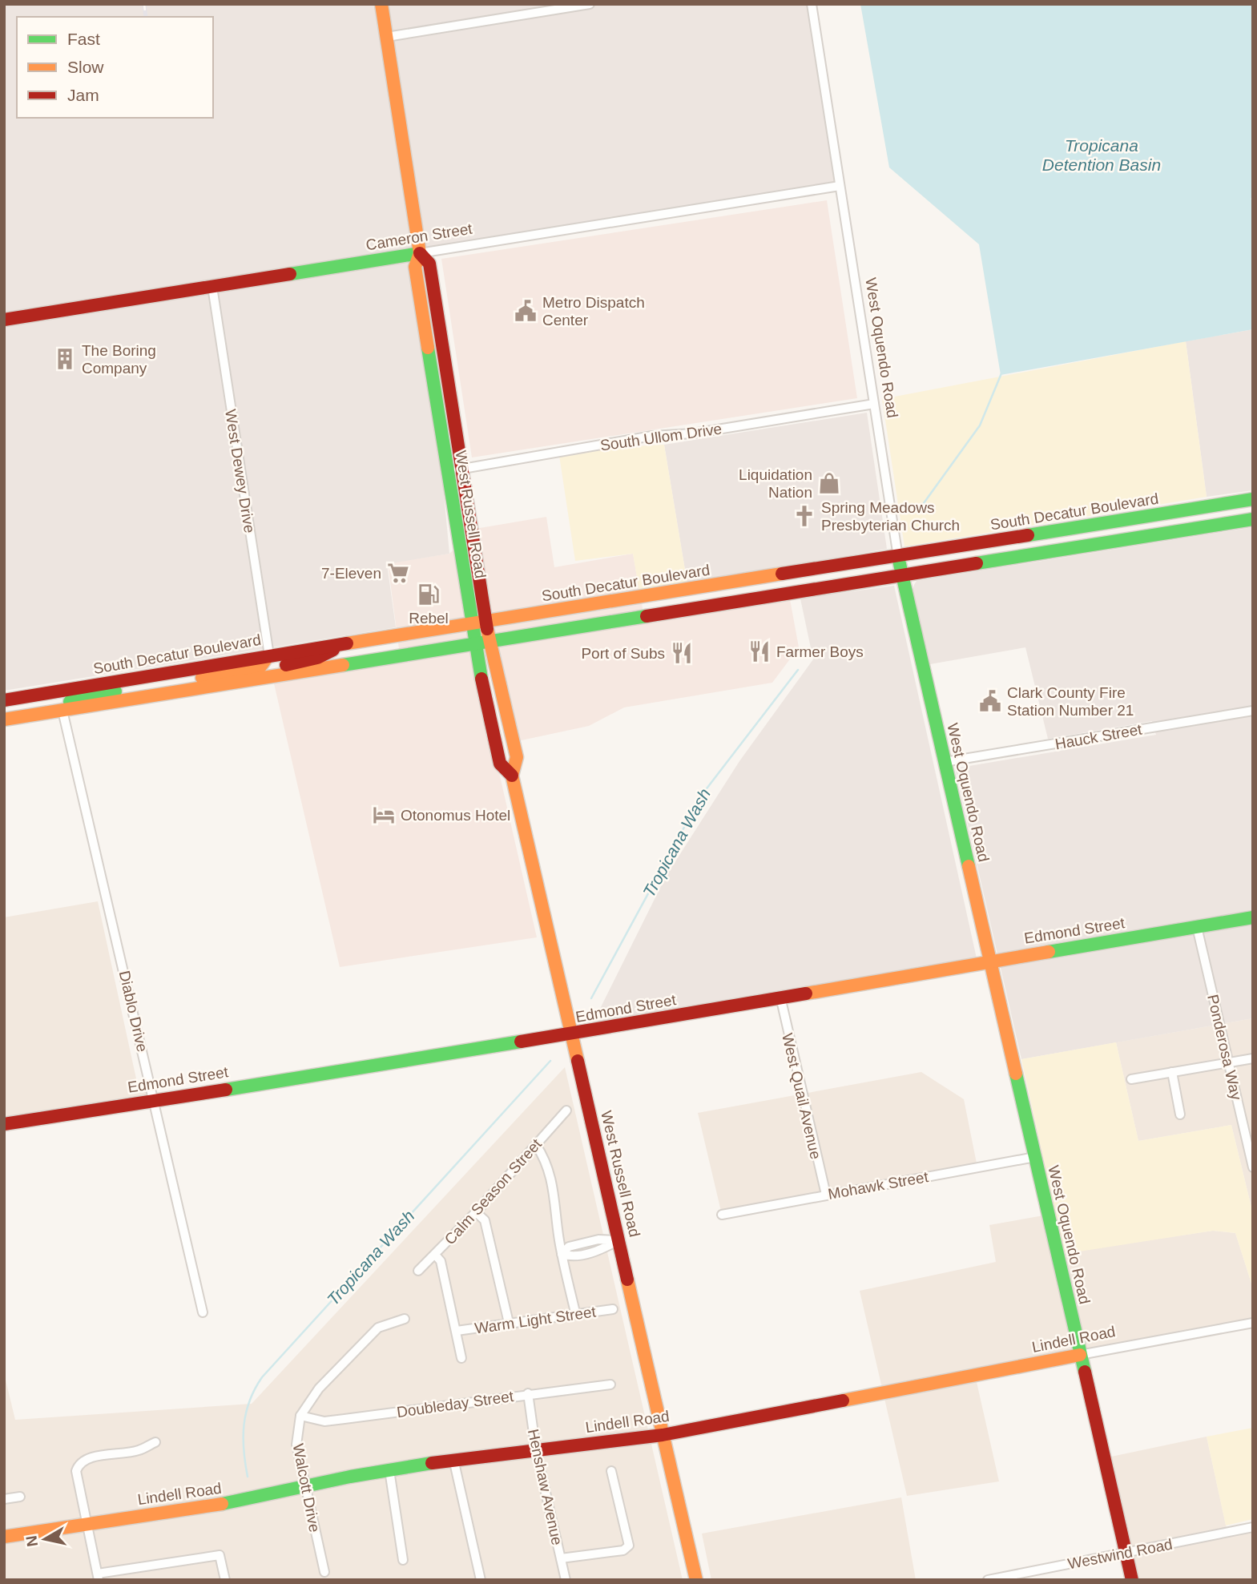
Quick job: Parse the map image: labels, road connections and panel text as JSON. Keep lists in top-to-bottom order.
{
  "streets": {
    "main road": [
      "Cameron Street",
      "West Oquendo Road",
      "South Decatur Boulevard",
      "West Russell Road",
      "Edmond Street",
      "Lindell Road"
    ],
    "street": [
      "South Ullom Drive",
      "West Dewey Drive",
      "Hauck Street",
      "Diablo Drive",
      "Ponderosa Way",
      "West Quail Avenue",
      "Mohawk Street",
      "Calm Season Street",
      "Warm Light Street",
      "Doubleday Street",
      "Henshaw Avenue",
      "Walcott Drive",
      "Westwind Road"
    ]
  },
  "crossings": [
    ["Cameron Street", "West Oquendo Road"],
    ["Cameron Street", "West Dewey Drive"],
    ["Cameron Street", "West Russell Road"],
    ["West Oquendo Road", "South Ullom Drive"],
    ["West Oquendo Road", "South Decatur Boulevard"],
    ["West Oquendo Road", "Hauck Street"],
    ["West Oquendo Road", "Edmond Street"],
    ["West Oquendo Road", "Mohawk Street"],
    ["West Oquendo Road", "Lindell Road"],
    ["West Oquendo Road", "Westwind Road"],
    ["South Ullom Drive", "West Russell Road"],
    ["West Dewey Drive", "South Decatur Boulevard"],
    ["South Decatur Boulevard", "West Russell Road"],
    ["West Russell Road", "Edmond Street"],
    ["West Russell Road", "Lindell Road"],
    ["Edmond Street", "Diablo Drive"],
    ["Edmond Street", "Ponderosa Way"],
    ["Edmond Street", "West Quail Avenue"],
    ["West Quail Avenue", "Mohawk Street"],
    ["Lindell Road", "Henshaw Avenue"],
    ["Lindell Road", "Walcott Drive"],
    ["Doubleday Street", "Henshaw Avenue"],
    ["Doubleday Street", "Walcott Drive"]
  ],
  "water": ["Tropicana Detention Basin", "Tropicana Wash"],
  "places": {
    "public building": ["Metro Dispatch Center", "Clark County Fire Station Number 21"],
    "building": ["The Boring Company"],
    "shop": ["Liquidation Nation"],
    "church": ["Spring Meadows Presbyterian Church"],
    "supermarket": ["7-Eleven"],
    "fuel station": ["Rebel"],
    "restaurant": ["Farmer Boys", "Port of Subs"],
    "hotel": ["Otonomus Hotel"]
  },
  "legend": ["Fast", "Slow", "Jam"],
  "north": "left"
}
